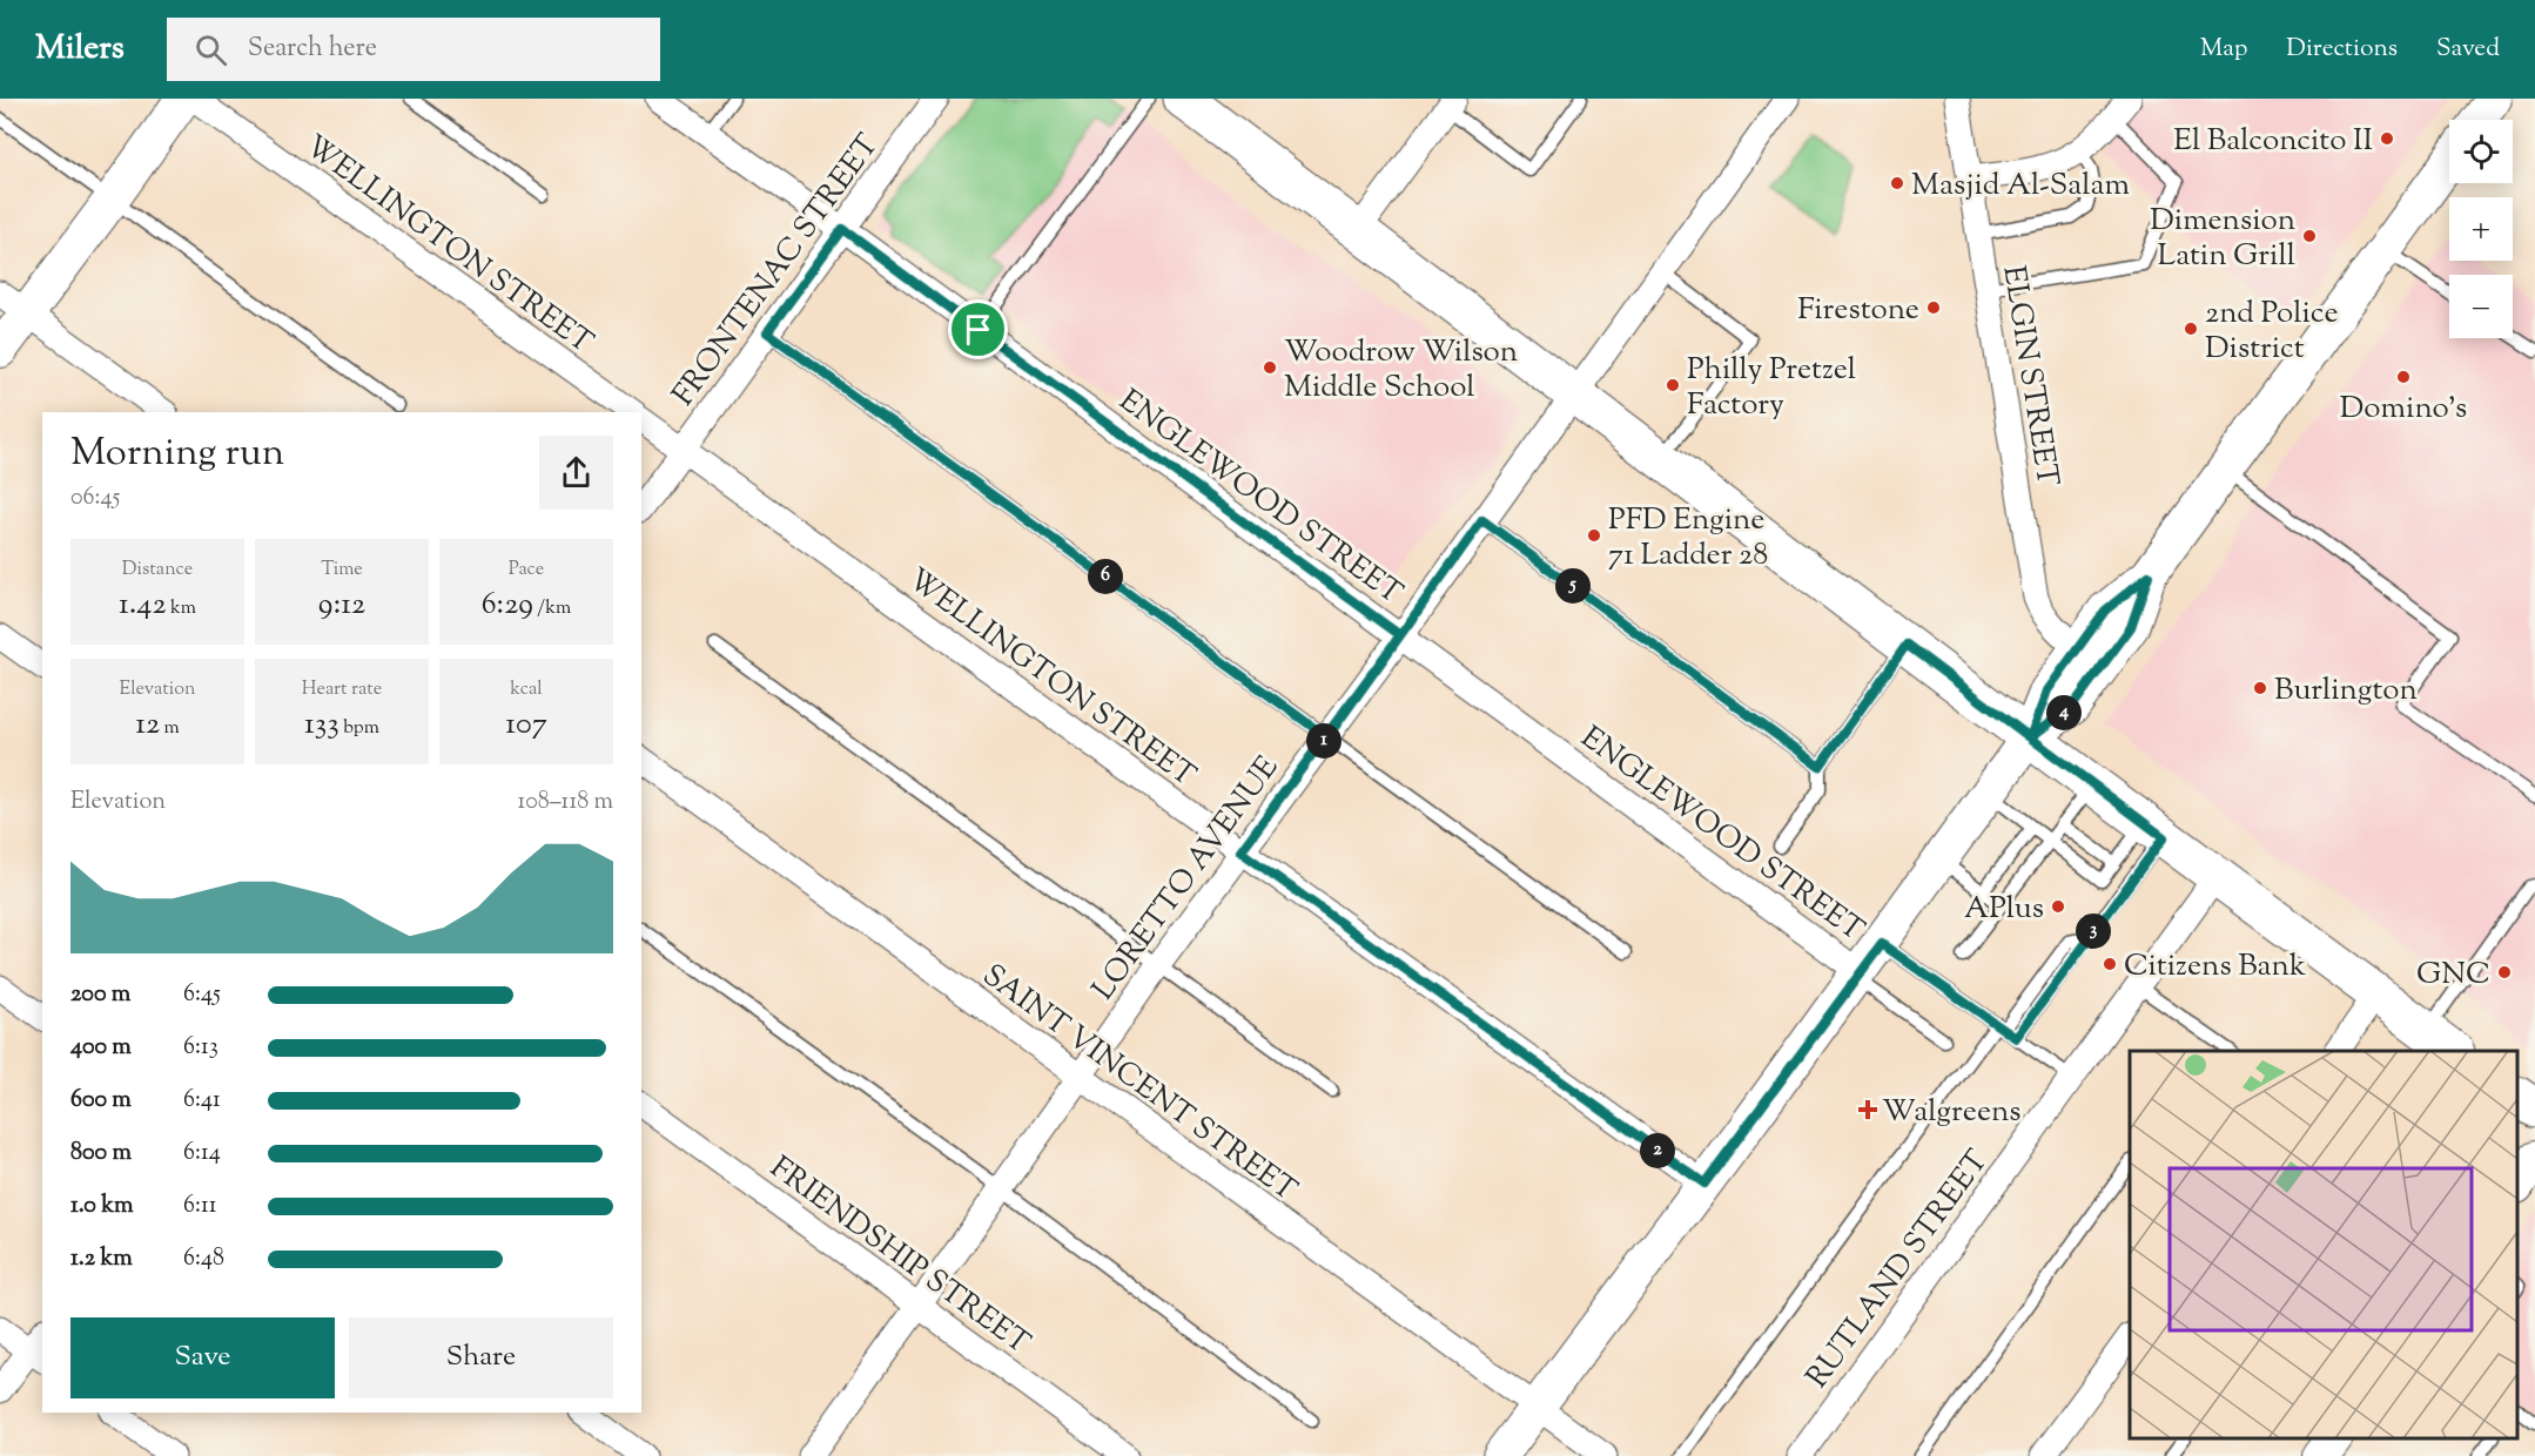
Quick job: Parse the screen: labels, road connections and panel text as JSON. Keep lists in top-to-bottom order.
{
  "streets": {
    "street": [
      "WELLINGTON STREET",
      "FRONTENAC STREET",
      "ELGIN STREET",
      "ENGLEWOOD STREET",
      "LORETTO AVENUE",
      "SAINT VINCENT STREET",
      "FRIENDSHIP STREET",
      "RUTLAND STREET"
    ]
  },
  "crossings": [
    ["WELLINGTON STREET", "FRONTENAC STREET"],
    ["WELLINGTON STREET", "LORETTO AVENUE"],
    ["FRONTENAC STREET", "ENGLEWOOD STREET"],
    ["ENGLEWOOD STREET", "LORETTO AVENUE"],
    ["LORETTO AVENUE", "SAINT VINCENT STREET"],
    ["LORETTO AVENUE", "FRIENDSHIP STREET"]
  ],
  "places": {
    "other": [
      "El Balconcito II",
      "Masjid Al-Salam",
      "Dimension Latin Grill",
      "Firestone",
      "2nd Police District",
      "Woodrow Wilson Middle School",
      "Domino's",
      "Philly Pretzel Factory",
      "PFD Engine 71 Ladder 28",
      "Burlington",
      "APlus",
      "Citizens Bank",
      "GNC"
    ],
    "health": ["Walgreens"]
  },
  "page": {
    "header": "Milers",
    "search": "Search here",
    "nav": ["Map", "Directions", "Saved"],
    "map_buttons": ["+", "−"],
    "heading": ["Morning run", "06:45"],
    "stats": [
      ["Distance", "1.42 km"],
      ["Time", "9:12"],
      ["Pace", "6:29 /km"],
      ["Elevation", "12 m"],
      ["Heart rate", "133 bpm"],
      ["kcal", "107"]
    ],
    "pins": [
      "6",
      "5",
      "4",
      "1",
      "3",
      "2"
    ],
    "chart": ["Elevation", "108–118 m"],
    "list": [
      {
        "name": "200 m",
        "note": "6:45"
      },
      {
        "name": "400 m",
        "note": "6:13"
      },
      {
        "name": "600 m",
        "note": "6:41"
      },
      {
        "name": "800 m",
        "note": "6:14"
      },
      {
        "name": "1.0 km",
        "note": "6:11"
      },
      {
        "name": "1.2 km",
        "note": "6:48"
      }
    ],
    "buttons": ["Save", "Share"]
  }
}
